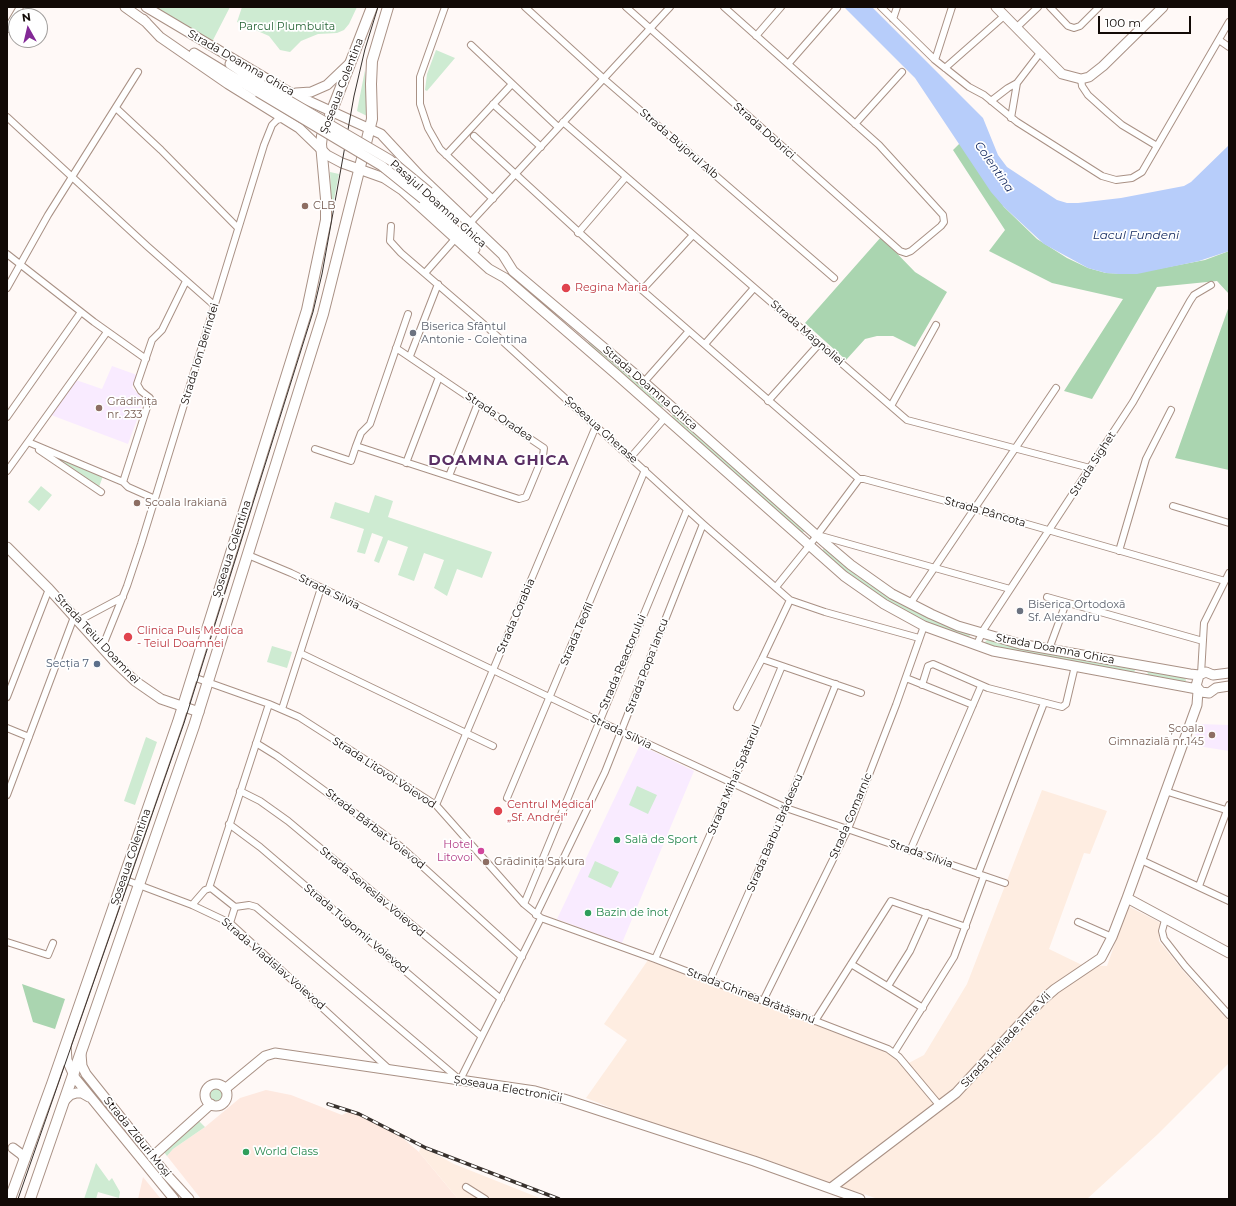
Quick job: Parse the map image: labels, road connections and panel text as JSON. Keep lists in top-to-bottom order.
{
  "streets": {
    "main road": [
      "Strada Doamna Ghica",
      "Șoseaua Colentina",
      "Pasajul Doamna Ghica",
      "Strada Teiul Doamnei",
      "Strada Heliade între Vii",
      "Șoseaua Electronicii",
      "Strada Ziduri Moși"
    ],
    "street": [
      "Strada Dobrici",
      "Strada Bujorul Alb",
      "Strada Magnoliei",
      "Strada Ion Berindei",
      "Strada Oradea",
      "Șoseaua Gherase",
      "Strada Sighet",
      "Strada Pâncota",
      "Strada Silvia",
      "Strada Corabia",
      "Strada Teofil",
      "Strada Reactorului",
      "Strada Popa Iancu",
      "Strada Litovoi Voievod",
      "Strada Mihai Spătarul",
      "Strada Comarnic",
      "Strada Bărbat Voievod",
      "Strada Barbu Brădescu",
      "Strada Seneslav Voievod",
      "Strada Tugomir Voievod",
      "Strada Vladislav Voievod",
      "Strada Ghinea Brătășanu"
    ]
  },
  "crossings": [
    ["Strada Doamna Ghica", "Șoseaua Colentina"],
    ["Strada Doamna Ghica", "Pasajul Doamna Ghica"],
    ["Strada Doamna Ghica", "Strada Ion Berindei"],
    ["Strada Doamna Ghica", "Strada Sighet"],
    ["Strada Doamna Ghica", "Strada Comarnic"],
    ["Strada Doamna Ghica", "Strada Heliade între Vii"],
    ["Șoseaua Colentina", "Strada Silvia"],
    ["Șoseaua Colentina", "Strada Teiul Doamnei"],
    ["Șoseaua Colentina", "Strada Litovoi Voievod"],
    ["Șoseaua Colentina", "Strada Vladislav Voievod"],
    ["Șoseaua Colentina", "Strada Ziduri Moși"],
    ["Strada Magnoliei", "Strada Sighet"],
    ["Strada Ion Berindei", "Strada Teiul Doamnei"],
    ["Șoseaua Gherase", "Strada Corabia"],
    ["Șoseaua Gherase", "Strada Teofil"],
    ["Șoseaua Gherase", "Strada Reactorului"],
    ["Șoseaua Gherase", "Strada Popa Iancu"],
    ["Șoseaua Gherase", "Strada Comarnic"],
    ["Strada Sighet", "Strada Pâncota"],
    ["Strada Silvia", "Strada Corabia"],
    ["Strada Silvia", "Strada Teofil"],
    ["Strada Silvia", "Strada Reactorului"],
    ["Strada Silvia", "Strada Popa Iancu"],
    ["Strada Silvia", "Strada Mihai Spătarul"],
    ["Strada Silvia", "Strada Comarnic"],
    ["Strada Silvia", "Strada Barbu Brădescu"],
    ["Strada Corabia", "Strada Litovoi Voievod"],
    ["Strada Reactorului", "Strada Litovoi Voievod"],
    ["Strada Popa Iancu", "Strada Litovoi Voievod"],
    ["Strada Popa Iancu", "Strada Bărbat Voievod"],
    ["Strada Popa Iancu", "Strada Seneslav Voievod"],
    ["Strada Popa Iancu", "Strada Tugomir Voievod"],
    ["Strada Popa Iancu", "Strada Ghinea Brătășanu"],
    ["Strada Popa Iancu", "Șoseaua Electronicii"],
    ["Strada Litovoi Voievod", "Strada Ghinea Brătășanu"],
    ["Strada Mihai Spătarul", "Strada Ghinea Brătășanu"],
    ["Strada Comarnic", "Strada Ghinea Brătășanu"],
    ["Strada Barbu Brădescu", "Strada Ghinea Brătășanu"],
    ["Strada Vladislav Voievod", "Șoseaua Electronicii"],
    ["Strada Ghinea Brătășanu", "Strada Heliade între Vii"],
    ["Strada Heliade între Vii", "Șoseaua Electronicii"]
  ],
  "districts": ["DOAMNA GHICA"],
  "water": ["Colentina", "Lacul Fundeni"],
  "parks": ["Parcul Plumbuita"],
  "places": [
    "CLB",
    "Regina Maria",
    "Biserica Sfântul Antonie - Colentina",
    "Grădinița nr. 233",
    "Școala Irakiană",
    "Biserica Ortodoxă Sf. Alexandru",
    "Clinica Puls Medica - Teiul Doamnei",
    "Secția 7",
    "Școala Gimnazială nr.145",
    "Centrul Medical „Sf. Andrei”",
    "Sală de Sport",
    "Hotel Litovoi",
    "Grădinița Sakura",
    "Bazin de înot",
    "World Class"
  ],
  "scale_bar": "100 m",
  "north": "top"
}
